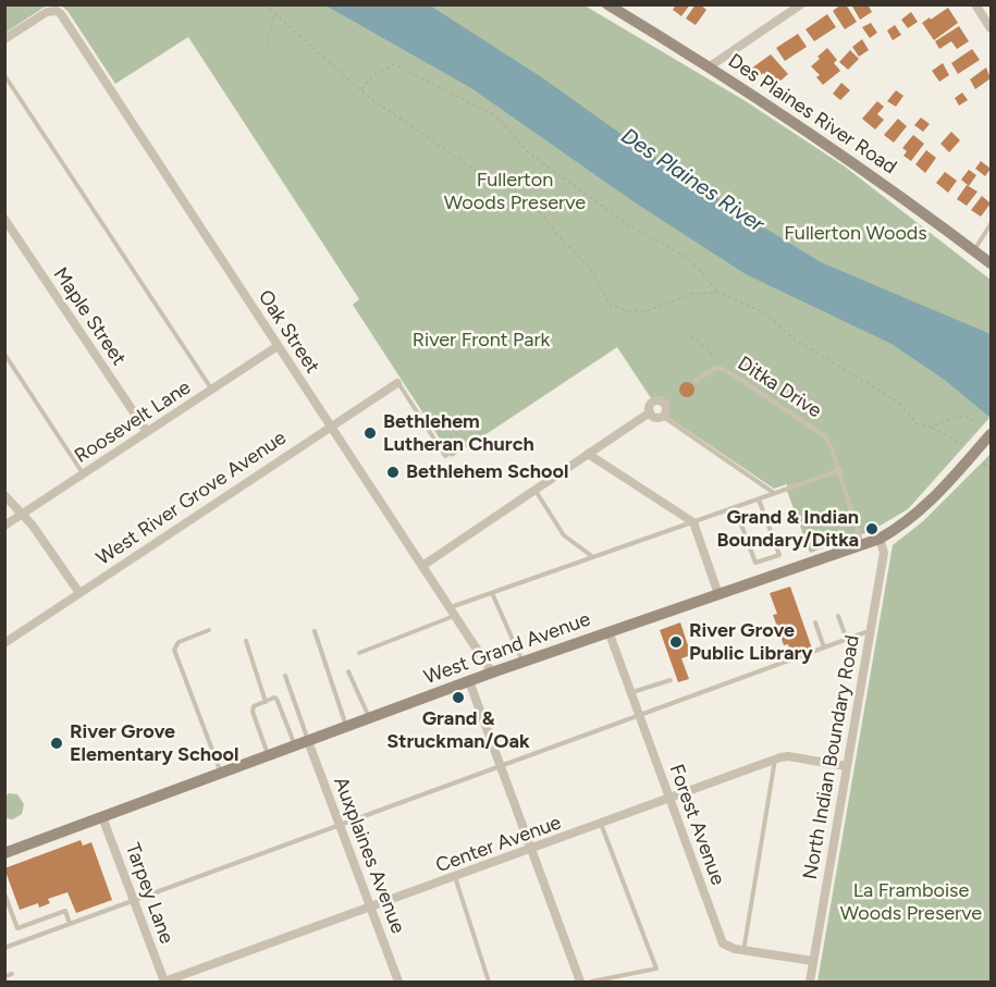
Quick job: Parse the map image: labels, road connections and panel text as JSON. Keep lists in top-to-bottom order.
{
  "streets": {
    "main road": ["Des Plaines River Road", "West Grand Avenue"],
    "street": [
      "Maple Street",
      "Oak Street",
      "Roosevelt Lane",
      "West River Grove Avenue",
      "North Indian Boundary Road",
      "Forest Avenue",
      "Center Avenue",
      "Auxplaines Avenue",
      "Tarpey Lane"
    ],
    "lane": ["Ditka Drive"]
  },
  "crossings": [
    ["Maple Street", "Roosevelt Lane"],
    ["Oak Street", "Roosevelt Lane"],
    ["Oak Street", "West River Grove Avenue"],
    ["Oak Street", "West Grand Avenue"],
    ["Ditka Drive", "West Grand Avenue"],
    ["West Grand Avenue", "North Indian Boundary Road"],
    ["West Grand Avenue", "Forest Avenue"],
    ["West Grand Avenue", "Auxplaines Avenue"],
    ["West Grand Avenue", "Tarpey Lane"],
    ["North Indian Boundary Road", "Forest Avenue"],
    ["North Indian Boundary Road", "Center Avenue"],
    ["Forest Avenue", "Center Avenue"],
    ["Center Avenue", "Auxplaines Avenue"],
    ["Center Avenue", "Tarpey Lane"]
  ],
  "water": ["Des Plaines River"],
  "parks": [
    "Fullerton Woods Preserve",
    "Fullerton Woods",
    "River Front Park",
    "La Framboise Woods Preserve"
  ],
  "places": [
    "Bethlehem Lutheran Church",
    "Bethlehem School",
    "Grand & Indian Boundary/Ditka",
    "River Grove Public Library",
    "Grand & Struckman/Oak",
    "River Grove Elementary School"
  ]
}
